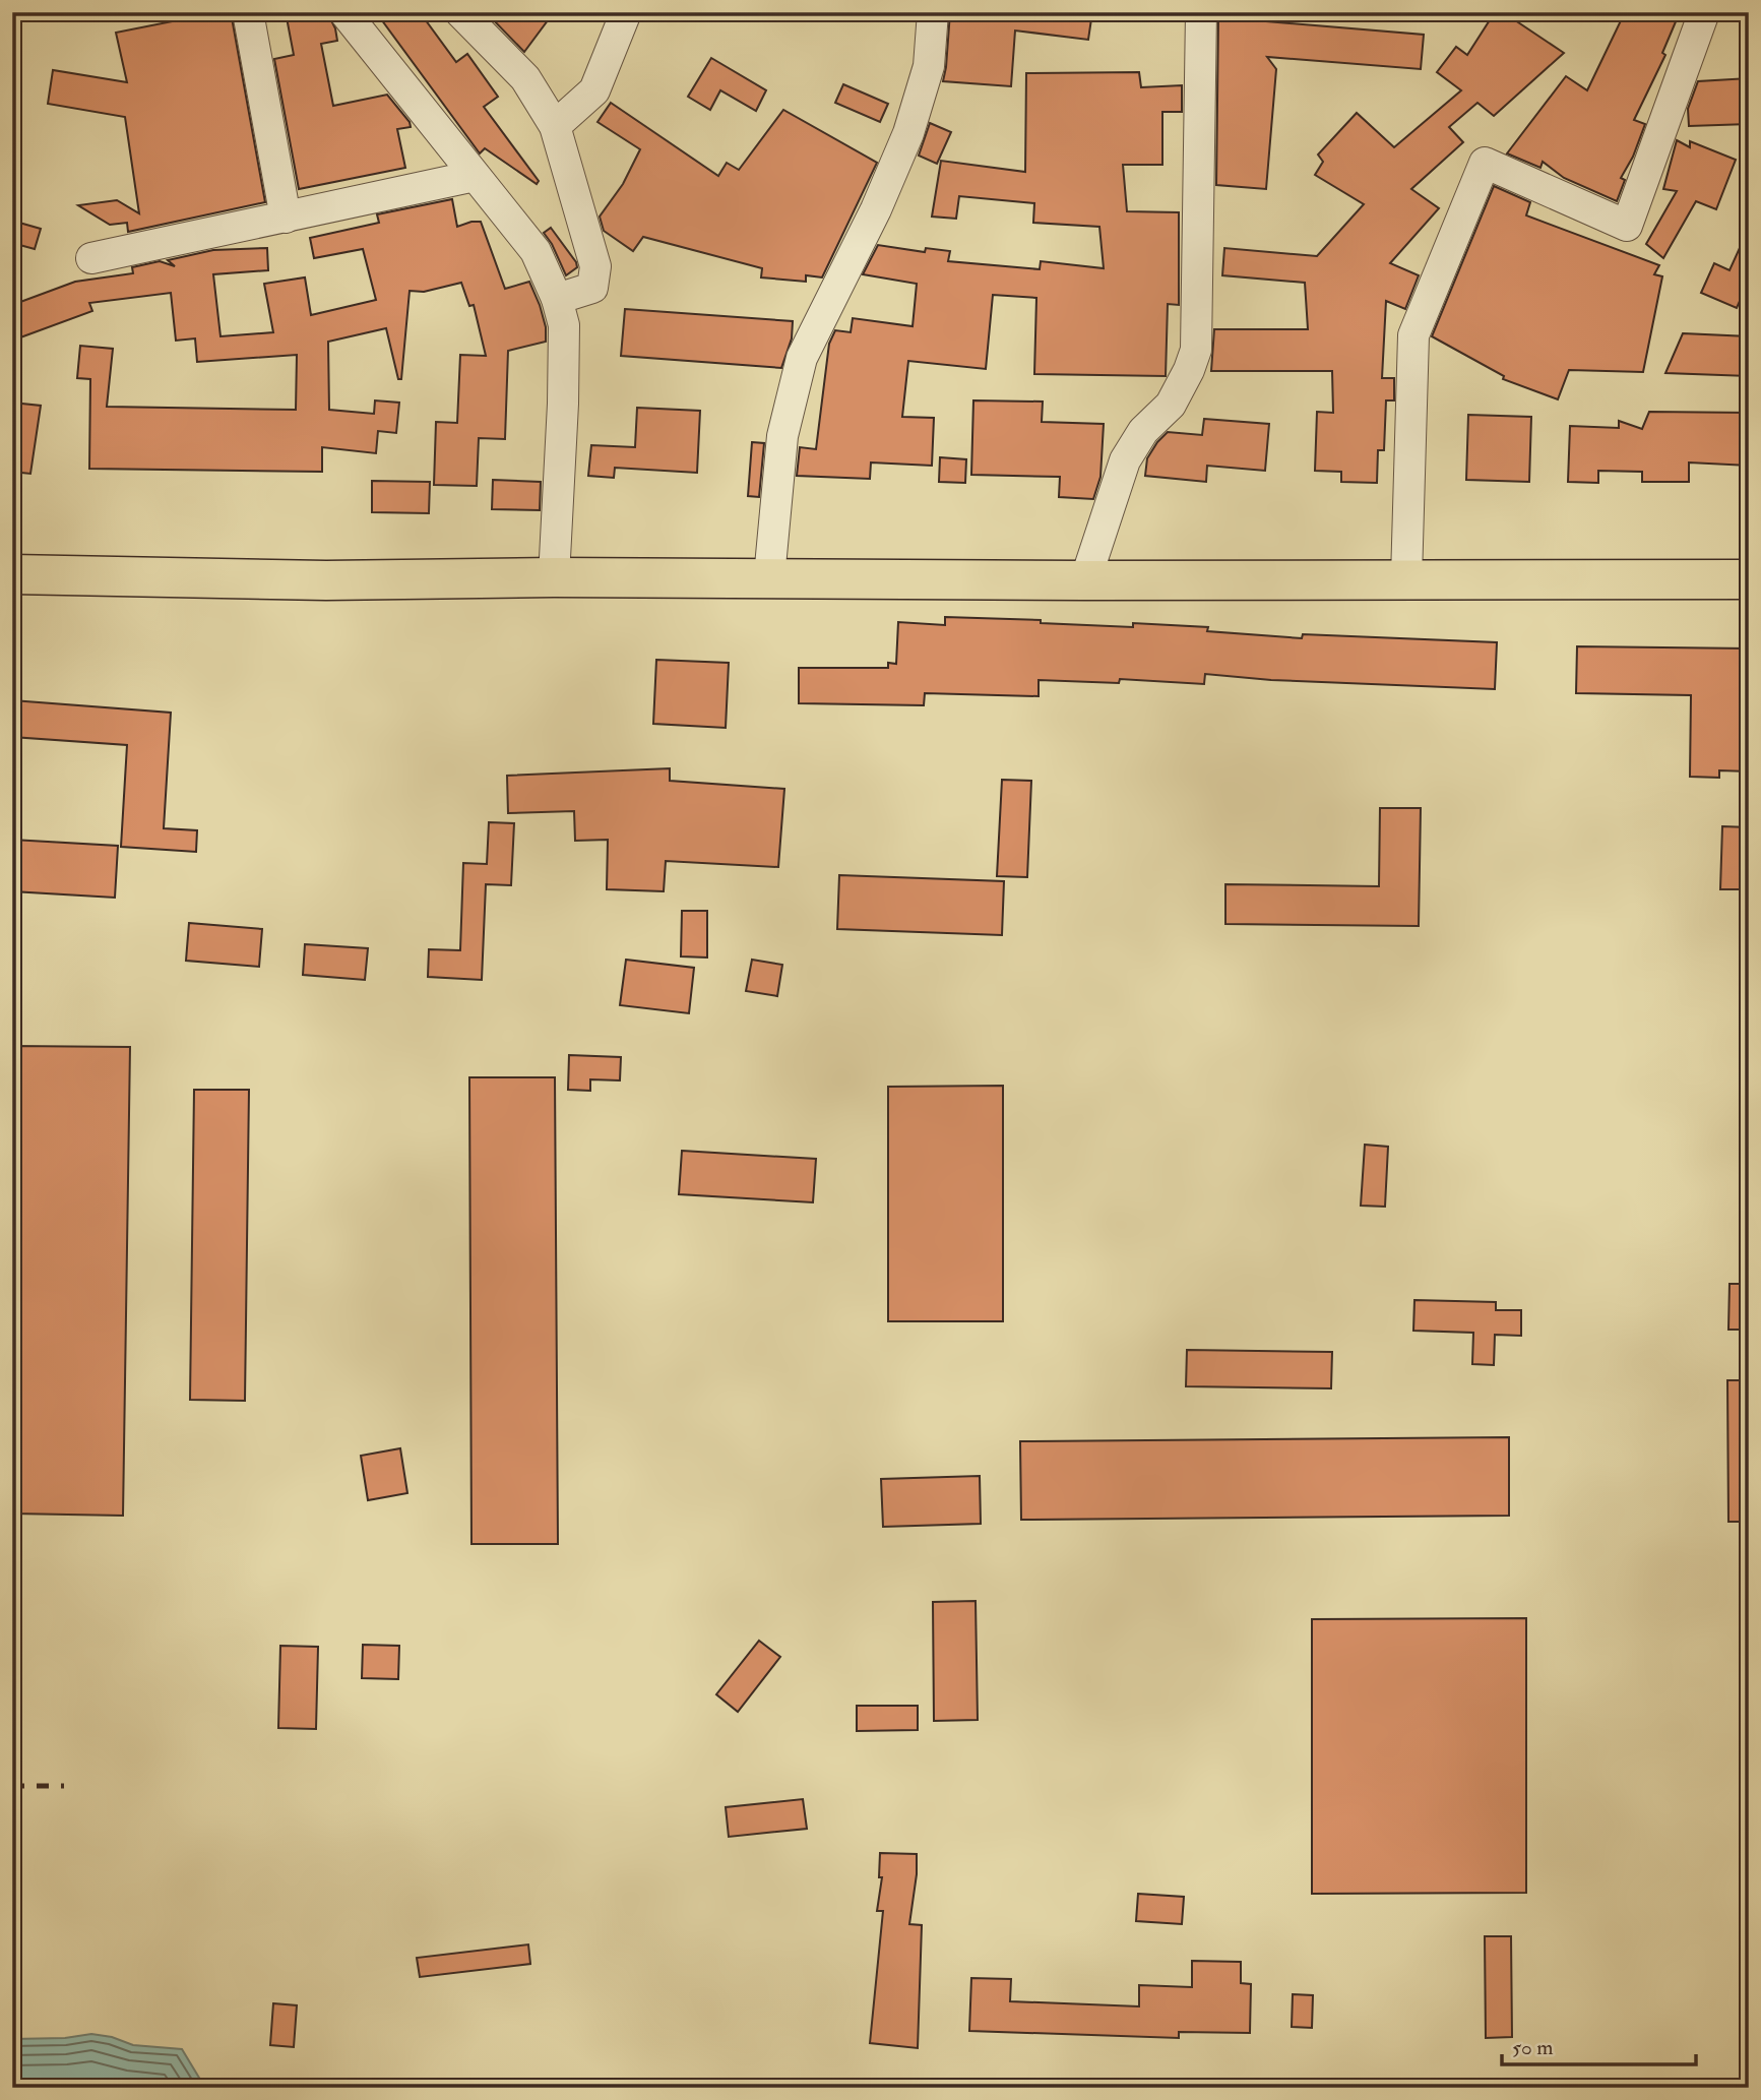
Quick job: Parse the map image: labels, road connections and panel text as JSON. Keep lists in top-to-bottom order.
{
  "scale_bar": "50 m"
}
